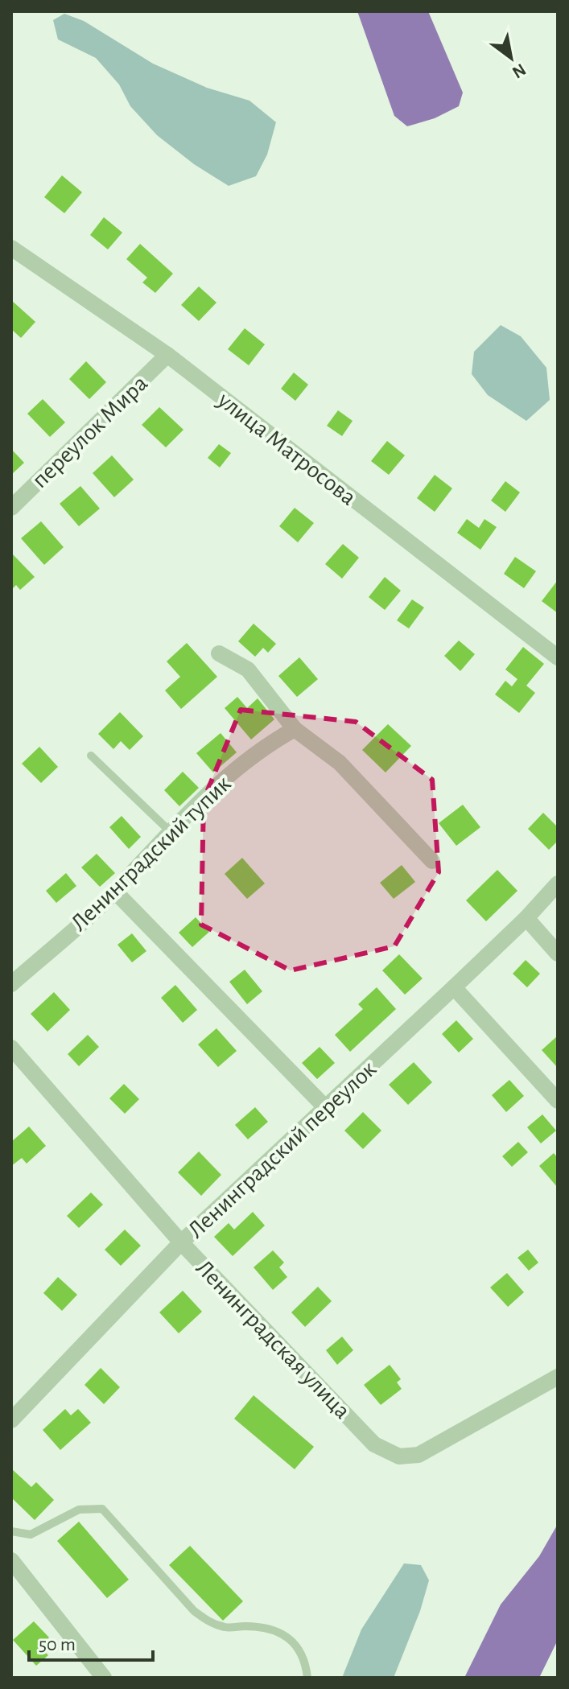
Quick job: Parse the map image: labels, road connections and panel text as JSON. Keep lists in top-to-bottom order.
{
  "streets": {
    "street": [
      "переулок Мира",
      "улица Матросова",
      "Ленинградский тупик",
      "Ленинградский переулок",
      "Ленинградская улица"
    ]
  },
  "crossings": [
    ["переулок Мира", "улица Матросова"],
    ["Ленинградский переулок", "Ленинградская улица"]
  ],
  "scale_bar": "50 m",
  "north": "bottom right"
}
